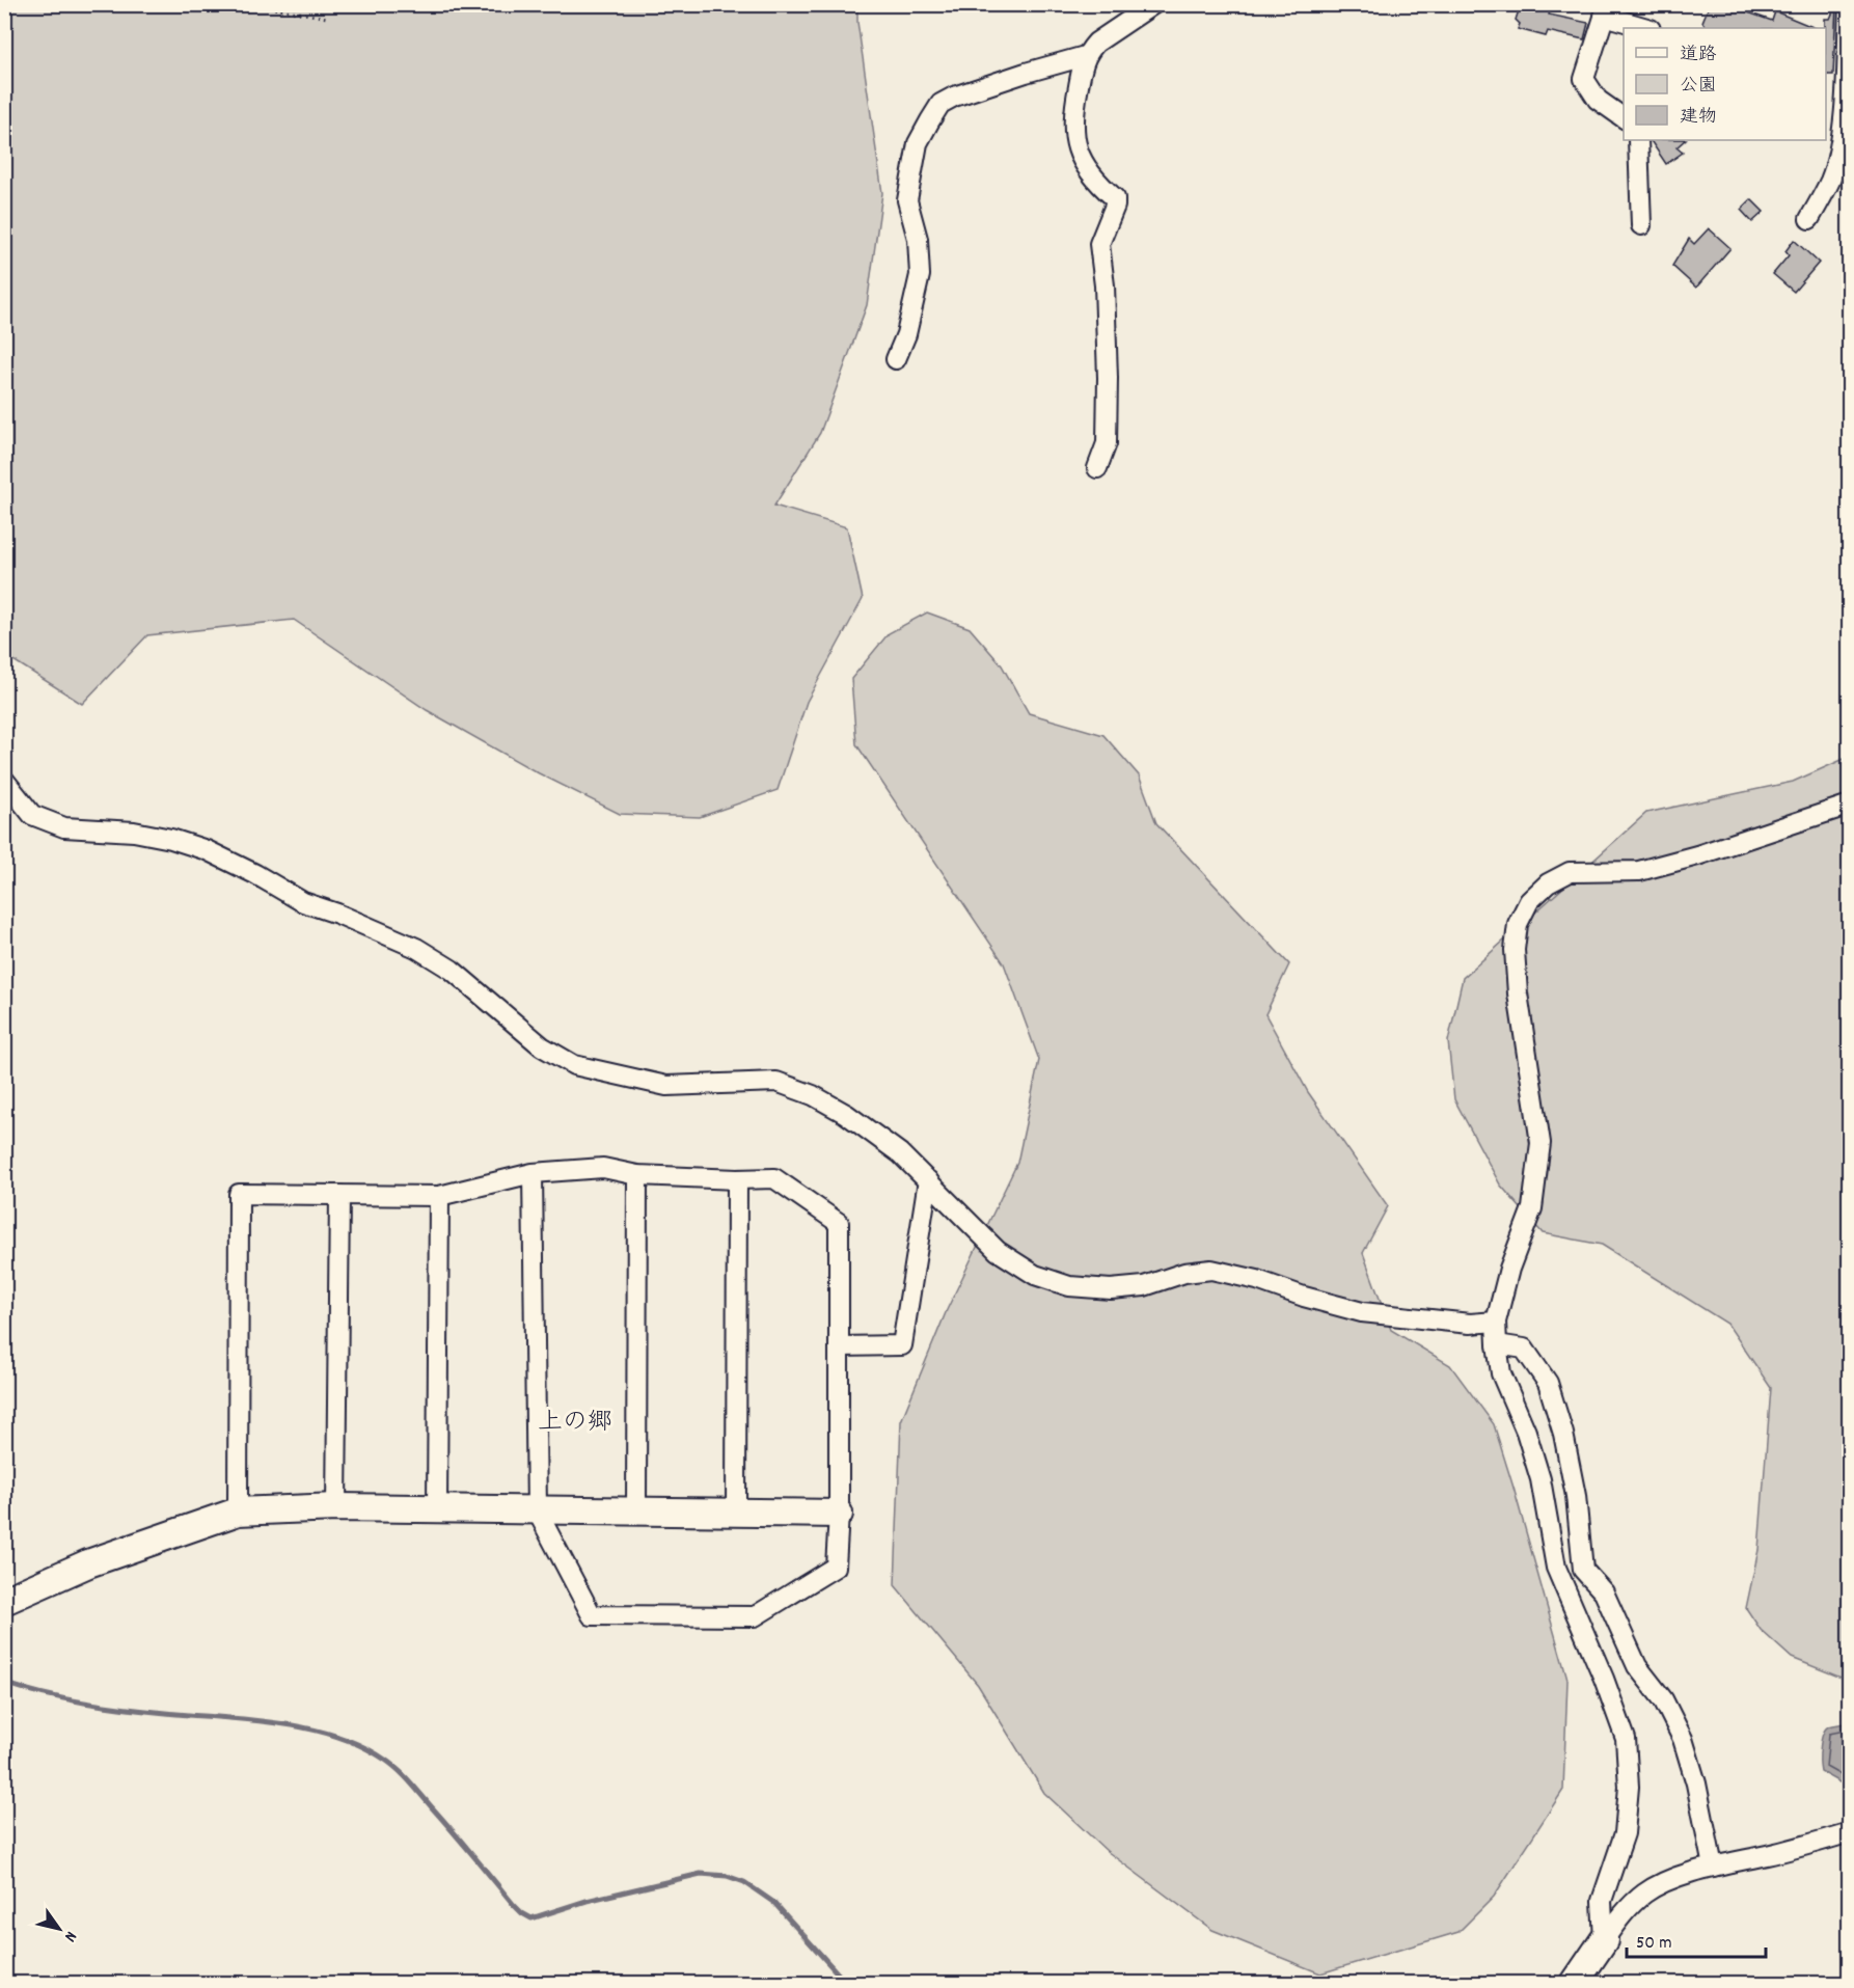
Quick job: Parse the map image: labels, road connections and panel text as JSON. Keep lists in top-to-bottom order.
{
  "districts": ["上の郷"],
  "legend": ["道路", "公園", "建物"],
  "scale_bar": "50 m",
  "north": "bottom right"
}
